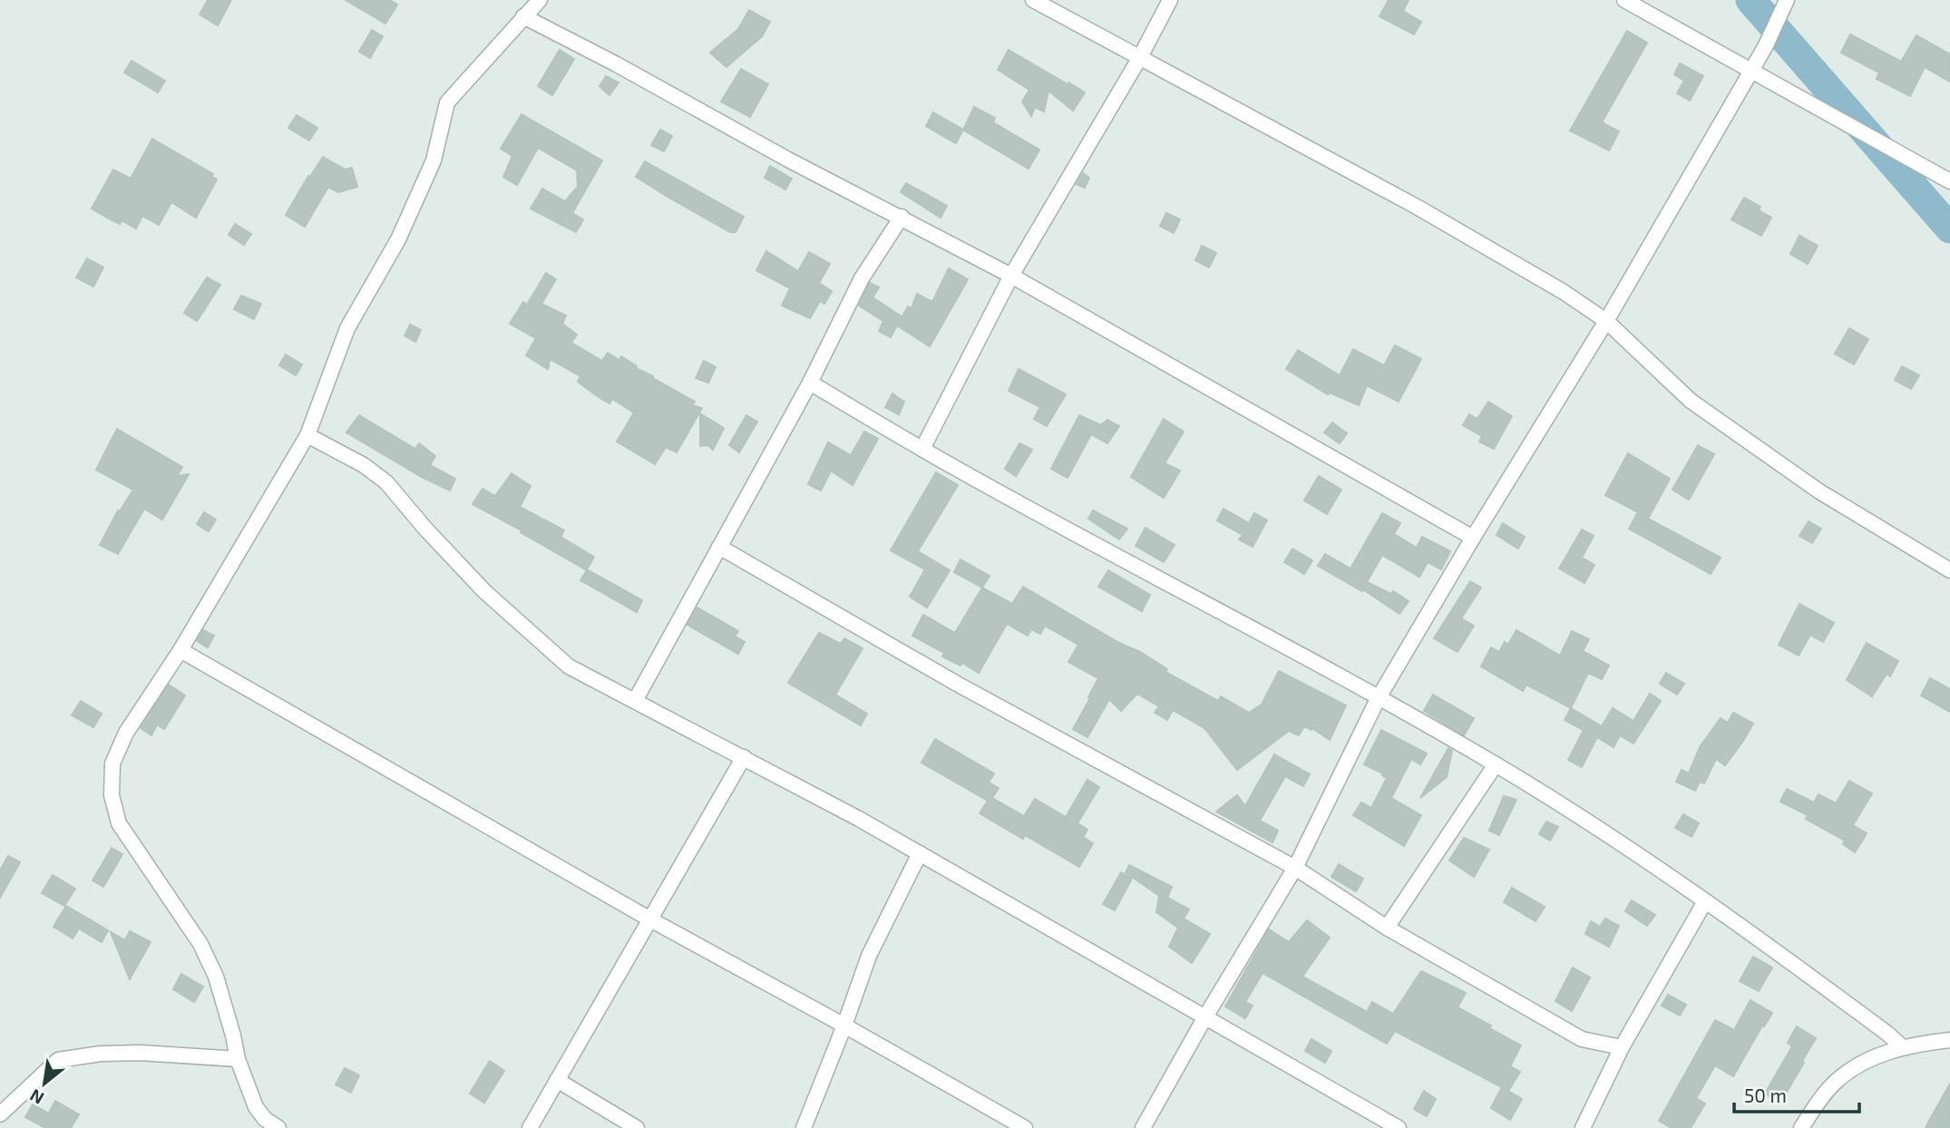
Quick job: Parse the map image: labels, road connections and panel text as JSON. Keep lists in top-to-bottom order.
{
  "scale_bar": "50 m",
  "north": "bottom left"
}
